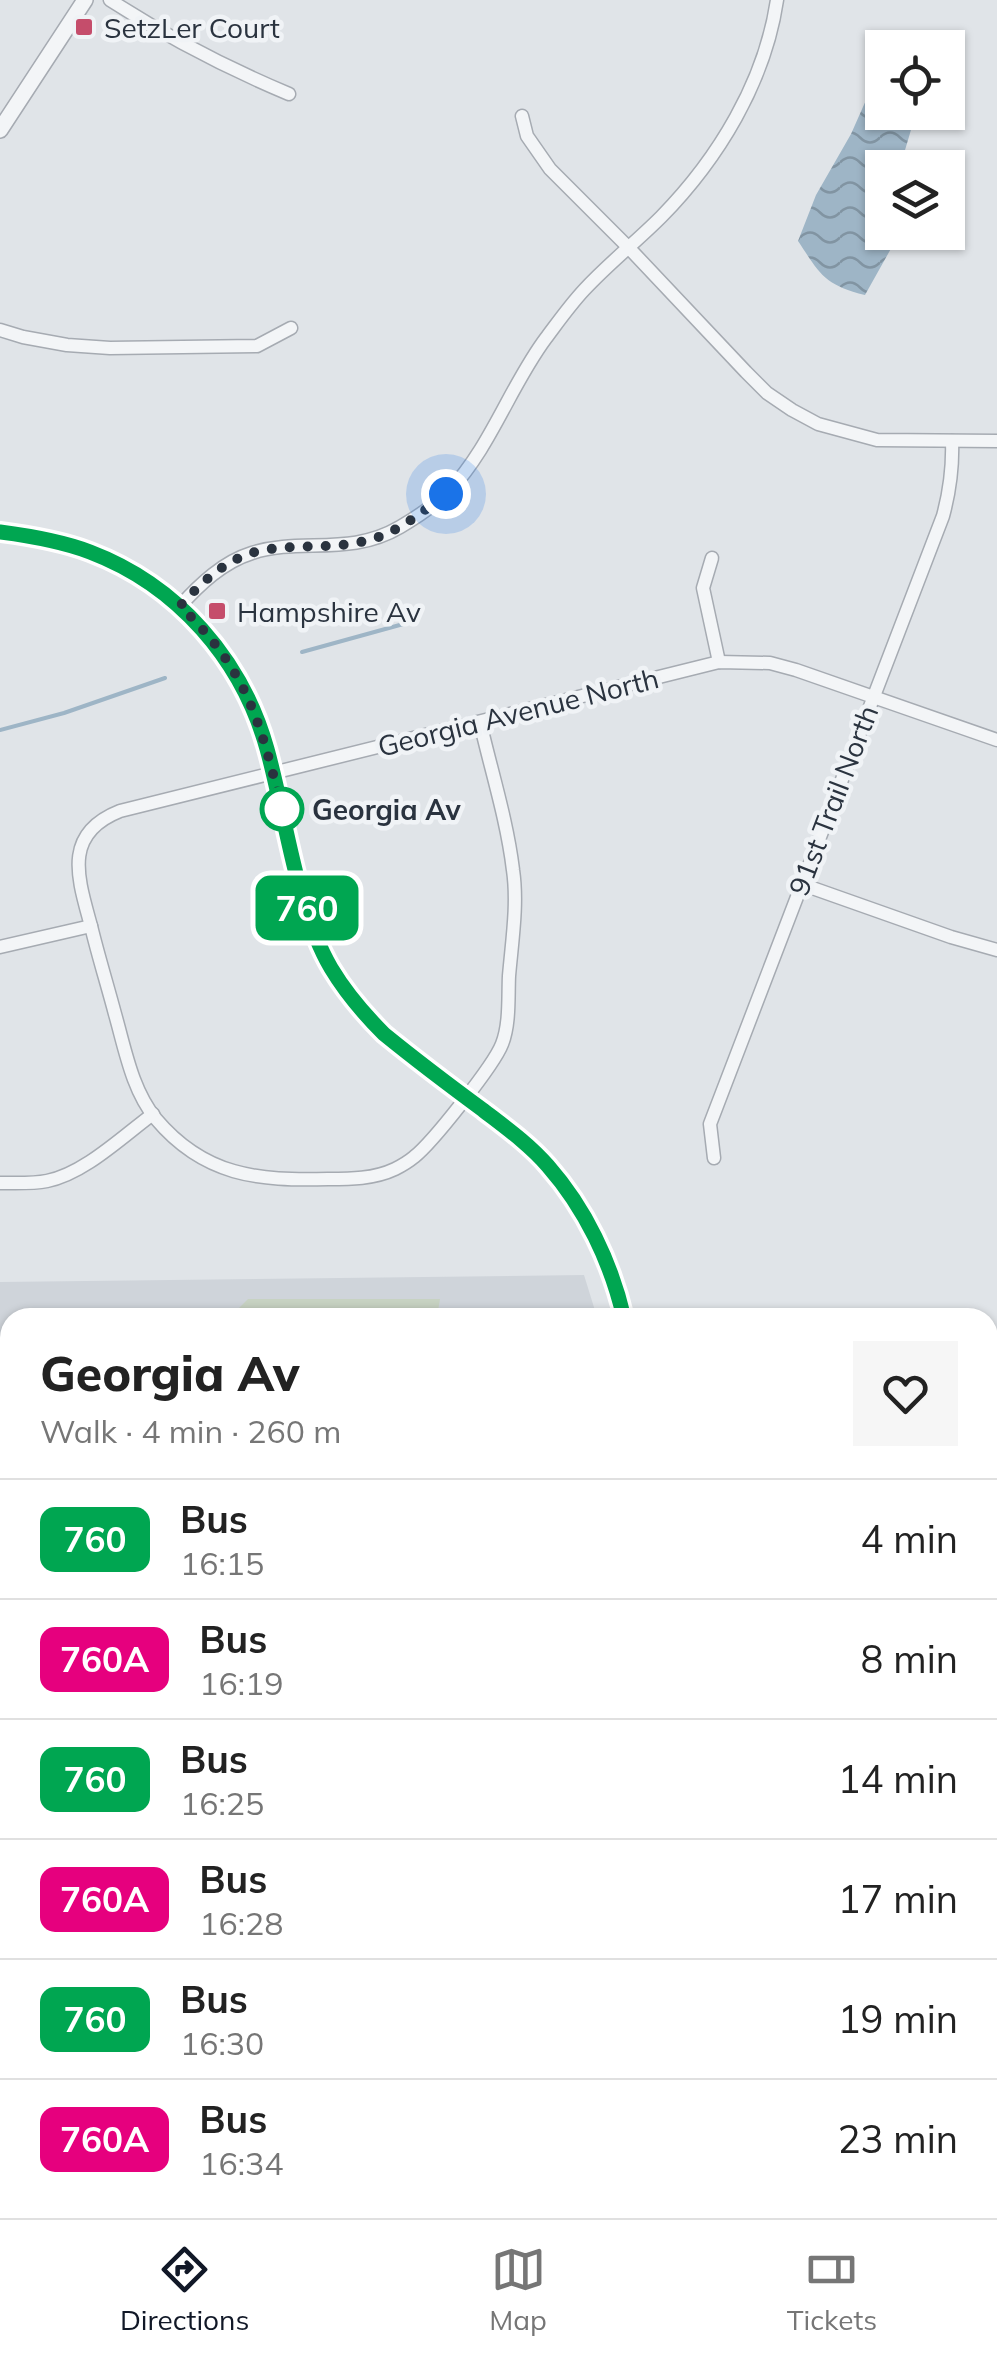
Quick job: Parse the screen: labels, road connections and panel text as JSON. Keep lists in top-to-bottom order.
{
  "streets": {
    "street": ["Georgia Avenue North", "91st Trail North"]
  },
  "crossings": [
    ["Georgia Avenue North", "91st Trail North"]
  ],
  "places": {
    "transit": ["SetzLer Court", "Hampshire Av"],
    "other": ["Georgia Av"]
  },
  "lines": ["bus line 760"],
  "page": {
    "on_map": "760",
    "heading": ["Georgia Av", "Walk · 4 min · 260 m"],
    "list": [
      {
        "mark": "760",
        "name": "Bus",
        "note": "16:15",
        "value": "4 min"
      },
      {
        "mark": "760A",
        "name": "Bus",
        "note": "16:19",
        "value": "8 min"
      },
      {
        "mark": "760",
        "name": "Bus",
        "note": "16:25",
        "value": "14 min"
      },
      {
        "mark": "760A",
        "name": "Bus",
        "note": "16:28",
        "value": "17 min"
      },
      {
        "mark": "760",
        "name": "Bus",
        "note": "16:30",
        "value": "19 min"
      },
      {
        "mark": "760A",
        "name": "Bus",
        "note": "16:34",
        "value": "23 min"
      }
    ],
    "tabs": ["Directions", "Map", "Tickets"]
  }
}
